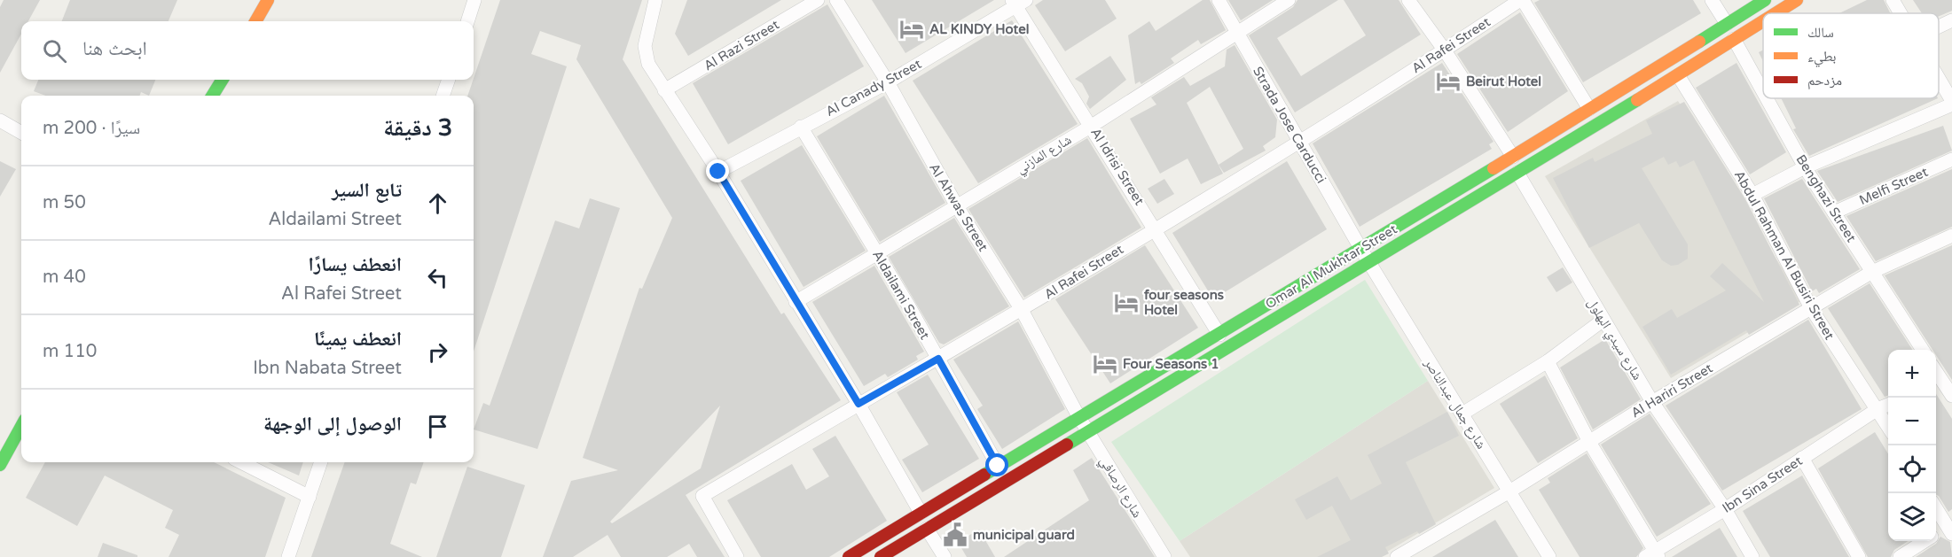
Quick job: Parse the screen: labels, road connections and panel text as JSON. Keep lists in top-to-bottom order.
{
  "streets": {
    "main road": ["Omar Al Mukhtar Street"],
    "street": [
      "Al Razi Street",
      "Al Rafei Street",
      "Al Canady Street",
      "Strada Jose Carducci",
      "شارع المازني",
      "Al Idrisi Street",
      "Melfi Street",
      "Benghazi Street",
      "Al Ahwas Street",
      "Abdul Rahman Al Busiri Street",
      "Aldailami Street",
      "شارع سيدي البهلول",
      "Al Hariri Street",
      "شارع جمال عبدالناصر",
      "Ibn Sina Street",
      "شارع الرصافي"
    ]
  },
  "crossings": [
    ["Al Rafei Street", "Strada Jose Carducci"],
    ["Al Rafei Street", "Al Idrisi Street"],
    ["Al Rafei Street", "Al Ahwas Street"],
    ["Al Rafei Street", "Aldailami Street"],
    ["Al Canady Street", "Al Idrisi Street"],
    ["Al Canady Street", "Al Ahwas Street"],
    ["Al Canady Street", "Aldailami Street"],
    ["Strada Jose Carducci", "شارع المازني"],
    ["Strada Jose Carducci", "Omar Al Mukhtar Street"],
    ["Strada Jose Carducci", "شارع جمال عبدالناصر"],
    ["شارع المازني", "Al Idrisi Street"],
    ["شارع المازني", "Al Ahwas Street"],
    ["شارع المازني", "Aldailami Street"],
    ["Al Idrisi Street", "Omar Al Mukhtar Street"],
    ["Melfi Street", "Benghazi Street"],
    ["Benghazi Street", "Omar Al Mukhtar Street"],
    ["Benghazi Street", "Al Hariri Street"],
    ["Al Ahwas Street", "Omar Al Mukhtar Street"],
    ["Al Ahwas Street", "شارع الرصافي"],
    ["Abdul Rahman Al Busiri Street", "Omar Al Mukhtar Street"],
    ["Abdul Rahman Al Busiri Street", "Al Hariri Street"],
    ["Abdul Rahman Al Busiri Street", "Ibn Sina Street"],
    ["Omar Al Mukhtar Street", "Aldailami Street"],
    ["Omar Al Mukhtar Street", "شارع سيدي البهلول"],
    ["Omar Al Mukhtar Street", "شارع جمال عبدالناصر"],
    ["Omar Al Mukhtar Street", "شارع الرصافي"],
    ["شارع سيدي البهلول", "Al Hariri Street"],
    ["شارع سيدي البهلول", "Ibn Sina Street"],
    ["Al Hariri Street", "شارع جمال عبدالناصر"]
  ],
  "places": {
    "hotel": [
      "AL KINDY Hotel",
      "Beirut Hotel",
      "four seasons Hotel",
      "Four Seasons 1"
    ],
    "public building": ["municipal guard"]
  },
  "legend": ["سالك", "بطيء", "مزدحم"],
  "page": {
    "search": "ابحث هنا",
    "heading": ["3 دقيقة", "سيرًا · 200 m"],
    "list": [
      ["تابع السير", "Aldailami Street", "50 m"],
      ["انعطف يسارًا", "Al Rafei Street", "40 m"],
      ["انعطف يمينًا", "Ibn Nabata Street", "110 m"],
      "الوصول إلى الوجهة"
    ],
    "map_buttons": ["+", "−"]
  }
}
